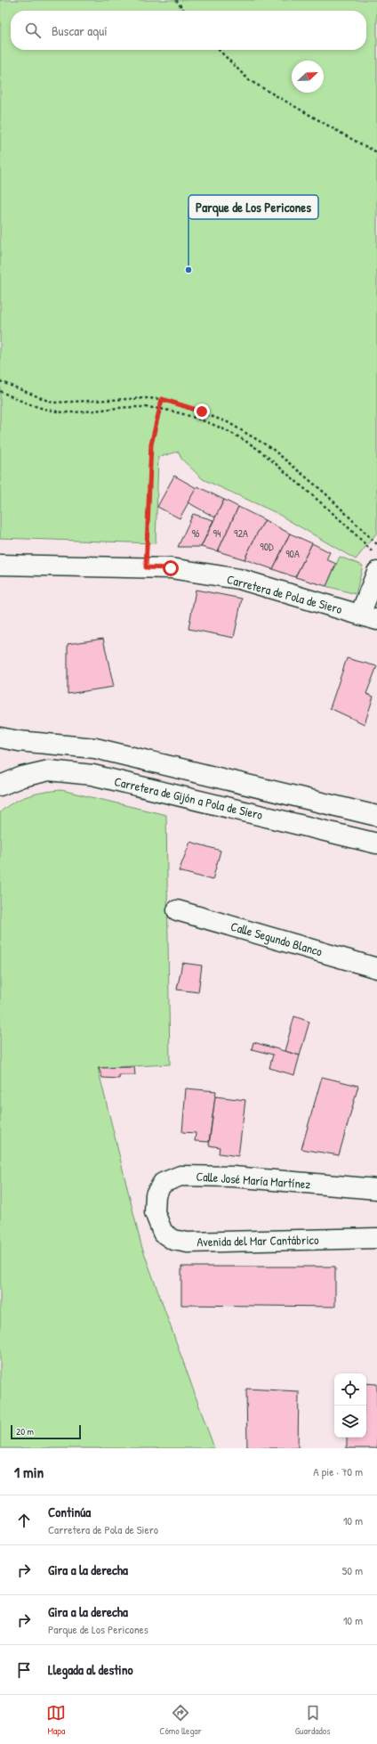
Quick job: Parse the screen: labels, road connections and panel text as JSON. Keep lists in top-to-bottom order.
{
  "streets": {
    "street": [
      "Carretera de Pola de Siero",
      "Carretera de Gijón a Pola de Siero",
      "Calle Segundo Blanco",
      "Calle José María Martínez",
      "Avenida del Mar Cantábrico"
    ]
  },
  "crossings": [
    ["Calle José María Martínez", "Avenida del Mar Cantábrico"]
  ],
  "places": ["Parque de Los Pericones"],
  "house_numbers": [
    "96",
    "94",
    "92A",
    "90D",
    "90A"
  ],
  "scale_bar": "20 m",
  "north": "top right",
  "page": {
    "search": "Buscar aquí",
    "scale": "20 m",
    "heading": ["1 min", "A pie · 70 m"],
    "list": [
      ["Continúa", "Carretera de Pola de Siero", "10 m"],
      ["Gira a la derecha", "50 m"],
      ["Gira a la derecha", "Parque de Los Pericones", "10 m"],
      "Llegada al destino"
    ],
    "nav": ["Mapa", "Cómo llegar", "Guardados"]
  }
}
